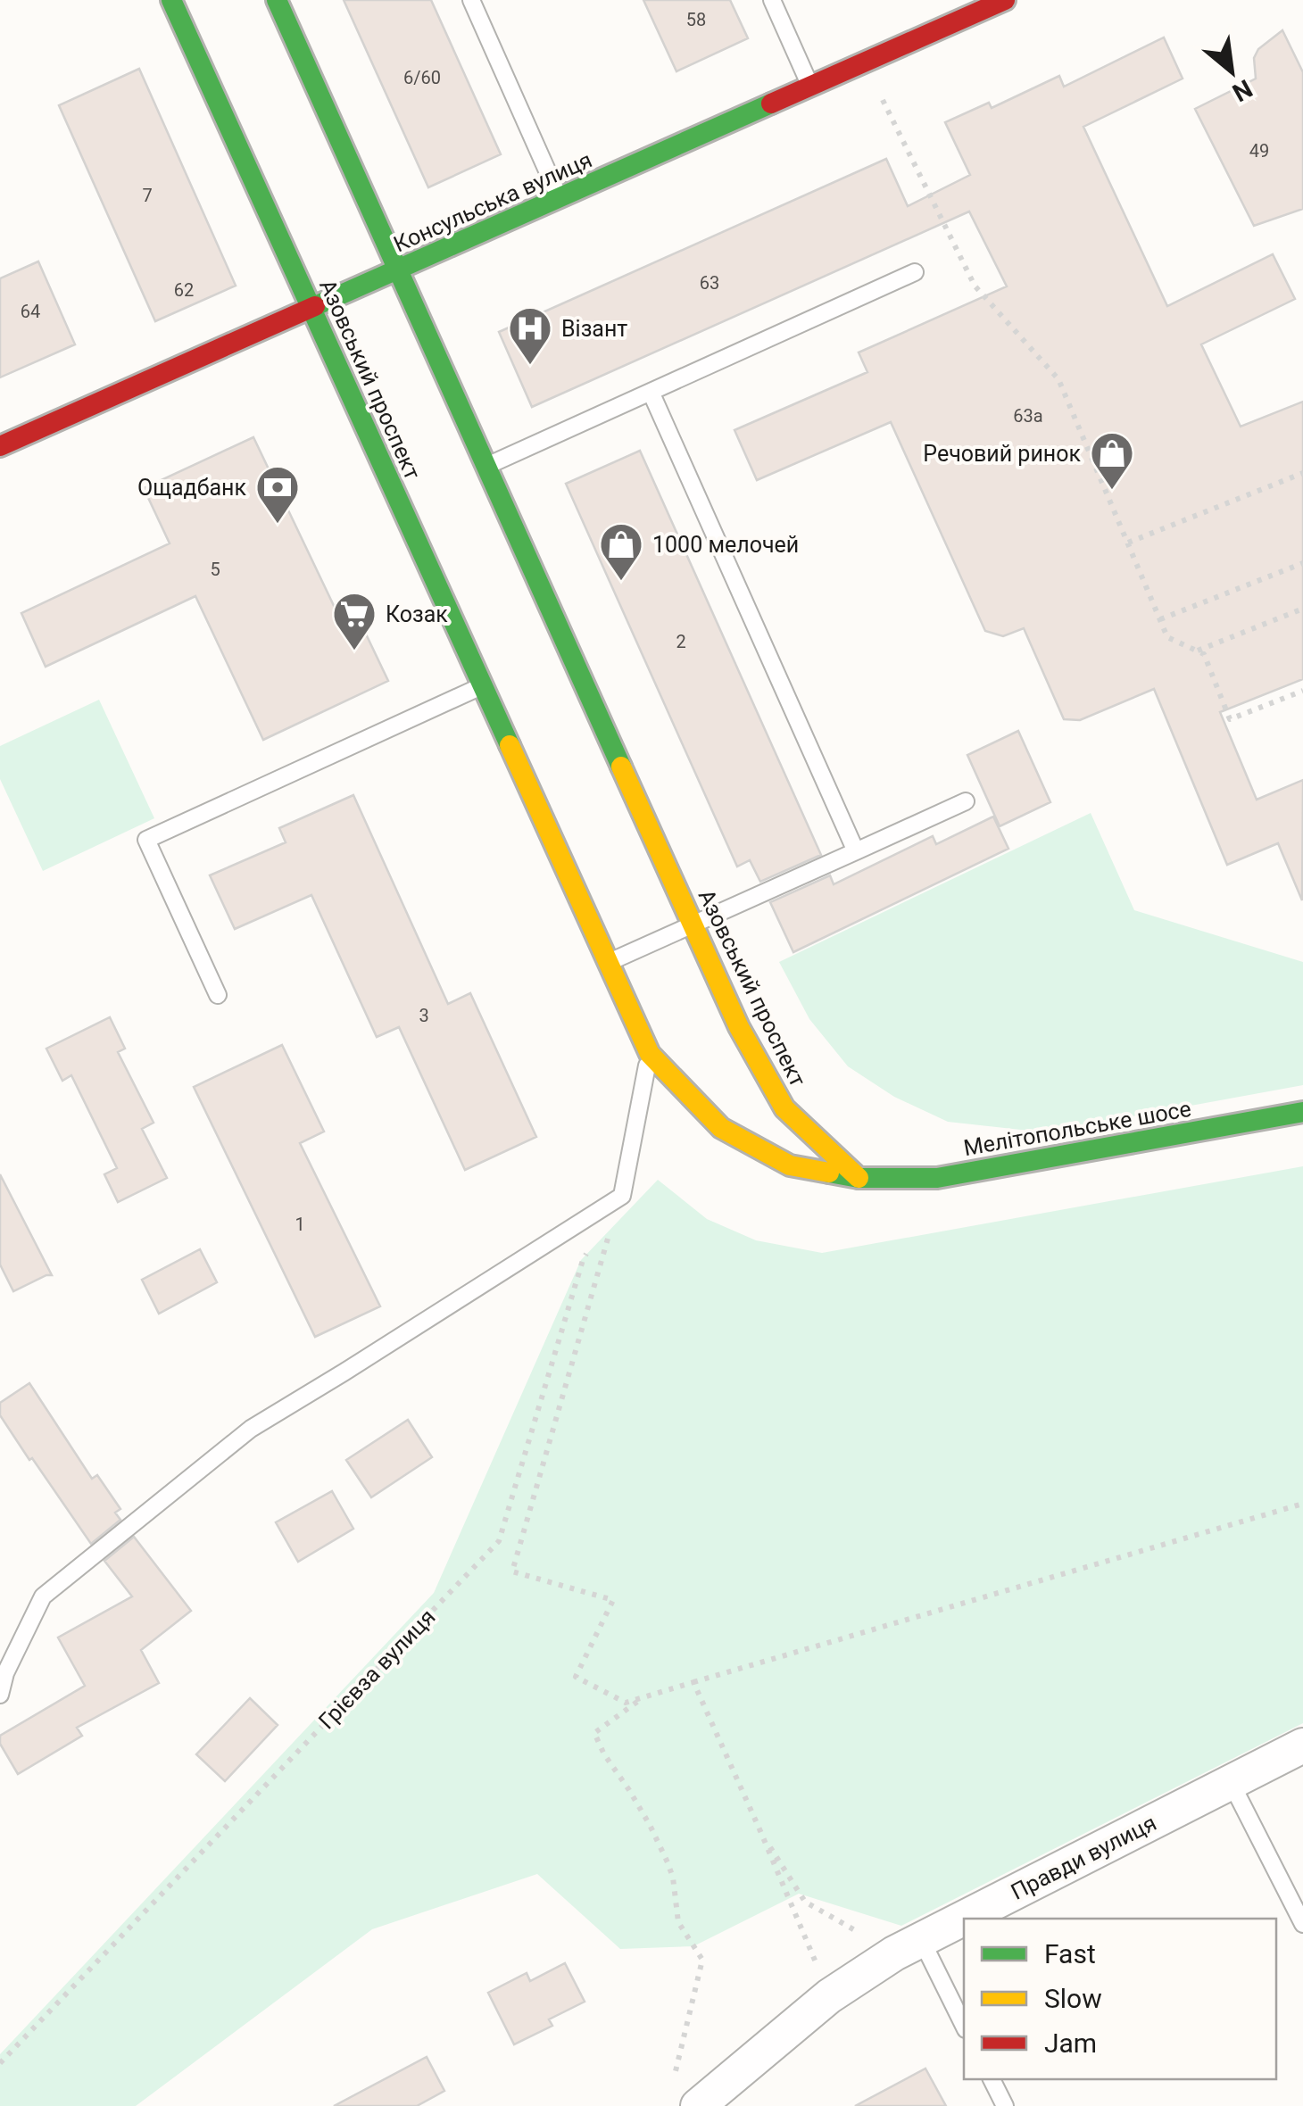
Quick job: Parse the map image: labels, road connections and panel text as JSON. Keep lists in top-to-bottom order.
{
  "streets": {
    "main road": ["Консульська вулиця", "Азовський проспект", "Мелітопольське шосе"],
    "street": ["Правди вулиця"],
    "path": ["Грієвза вулиця"]
  },
  "crossings": [
    ["Консульська вулиця", "Азовський проспект"],
    ["Азовський проспект", "Мелітопольське шосе"]
  ],
  "places": {
    "hospital": ["Візант"],
    "shop": ["Речовий ринок", "1000 мелочей"],
    "bank": ["Ощадбанк"],
    "supermarket": ["Козак"]
  },
  "house_numbers": [
    "58",
    "6/60",
    "49",
    "7",
    "63",
    "62",
    "64",
    "63а",
    "5",
    "2",
    "3",
    "1"
  ],
  "legend": ["Fast", "Slow", "Jam"],
  "north": "bottom right"
}
